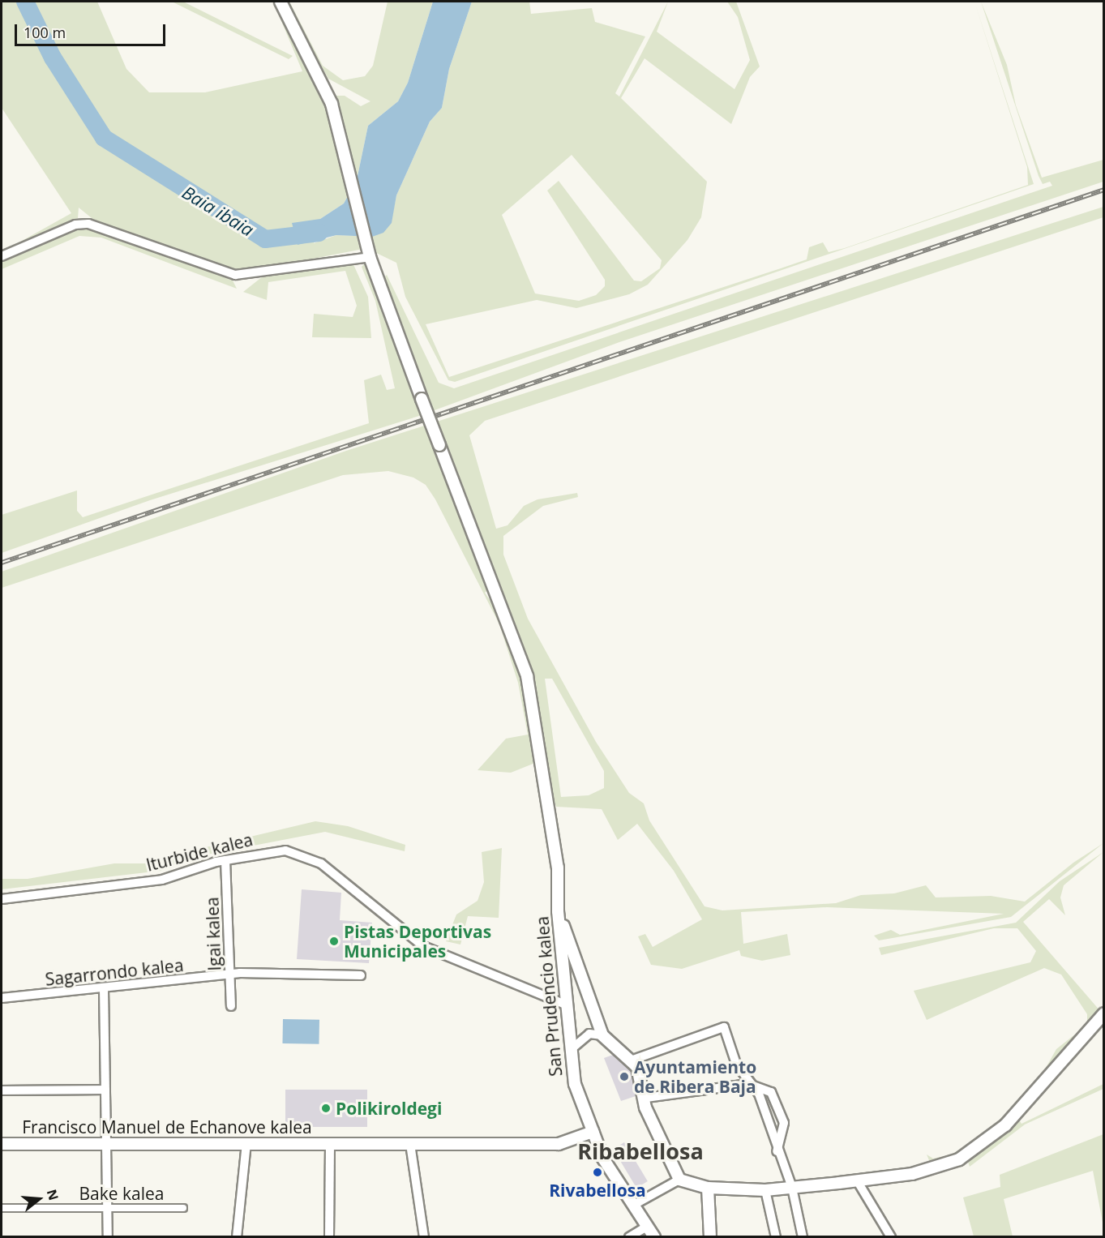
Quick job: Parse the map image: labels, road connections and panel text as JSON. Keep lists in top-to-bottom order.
{
  "streets": {
    "street": [
      "Iturbide kalea",
      "Igai kalea",
      "Sagarrondo kalea",
      "San Prudencio kalea",
      "Francisco Manuel de Echanove kalea",
      "Bake kalea"
    ]
  },
  "crossings": [
    ["Iturbide kalea", "Igai kalea"],
    ["Iturbide kalea", "San Prudencio kalea"],
    ["Igai kalea", "Sagarrondo kalea"],
    ["San Prudencio kalea", "Francisco Manuel de Echanove kalea"]
  ],
  "districts": ["Ribabellosa"],
  "water": ["Baia ibaia"],
  "places": [
    "Pistas Deportivas Municipales",
    "Ayuntamiento de Ribera Baja",
    "Polikiroldegi",
    "Rivabellosa"
  ],
  "scale_bar": "100 m",
  "north": "right"
}
